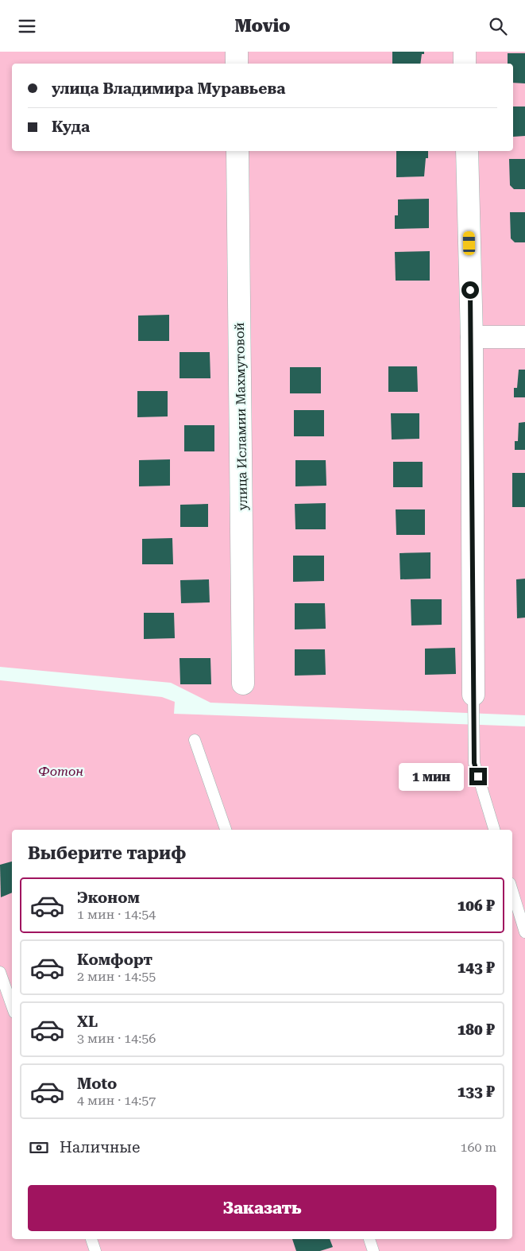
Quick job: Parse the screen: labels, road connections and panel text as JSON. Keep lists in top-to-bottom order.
{
  "streets": {
    "street": ["улица Исламии Махмутовой"]
  },
  "parks": ["Фотон"],
  "page": {
    "header": "Movio",
    "banner": ["улица Владимира Муравьева", "Куда"],
    "bubble": "1 мин",
    "heading": "Выберите тариф",
    "list": [
      {
        "name": "Эконом",
        "note": "1 мин · 14:54",
        "value": "106 ₽"
      },
      {
        "name": "Комфорт",
        "note": "2 мин · 14:55",
        "value": "143 ₽"
      },
      {
        "name": "XL",
        "note": "3 мин · 14:56",
        "value": "180 ₽"
      },
      {
        "name": "Moto",
        "note": "4 мин · 14:57",
        "value": "133 ₽"
      }
    ],
    "pay": ["Наличные", "160 m"],
    "buttons": "Заказать"
  }
}
